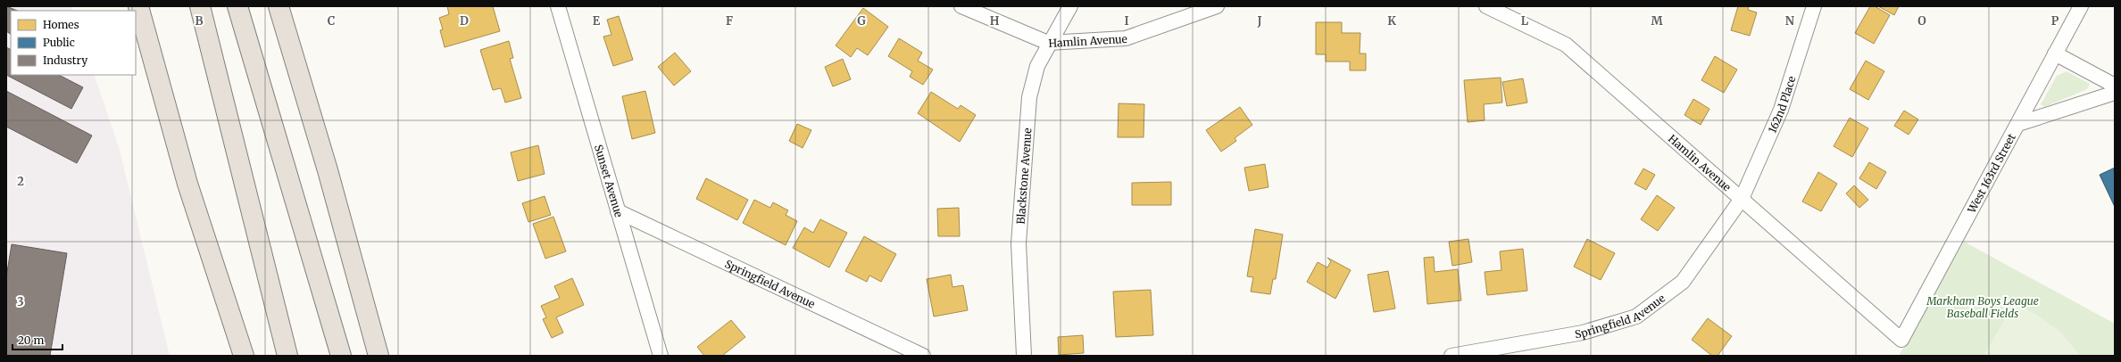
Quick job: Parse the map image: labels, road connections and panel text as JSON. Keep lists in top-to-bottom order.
{
  "streets": {
    "street": [
      "Hamlin Avenue",
      "162nd Place",
      "West 163rd Street",
      "Blackstone Avenue",
      "Sunset Avenue",
      "Springfield Avenue"
    ]
  },
  "crossings": [
    ["Hamlin Avenue", "162nd Place"],
    ["Hamlin Avenue", "West 163rd Street"],
    ["Hamlin Avenue", "Blackstone Avenue"],
    ["Hamlin Avenue", "Springfield Avenue"],
    ["162nd Place", "Springfield Avenue"],
    ["Sunset Avenue", "Springfield Avenue"]
  ],
  "parks": ["Markham Boys League Baseball Fields"],
  "legend": ["Homes", "Public", "Industry"],
  "scale_bar": "20 m",
  "grid": {
    "columns": [
      "B",
      "C",
      "D",
      "E",
      "F",
      "G",
      "H",
      "I",
      "J",
      "K",
      "L",
      "M",
      "N",
      "O",
      "P"
    ],
    "rows": ["2", "3"]
  }
}
